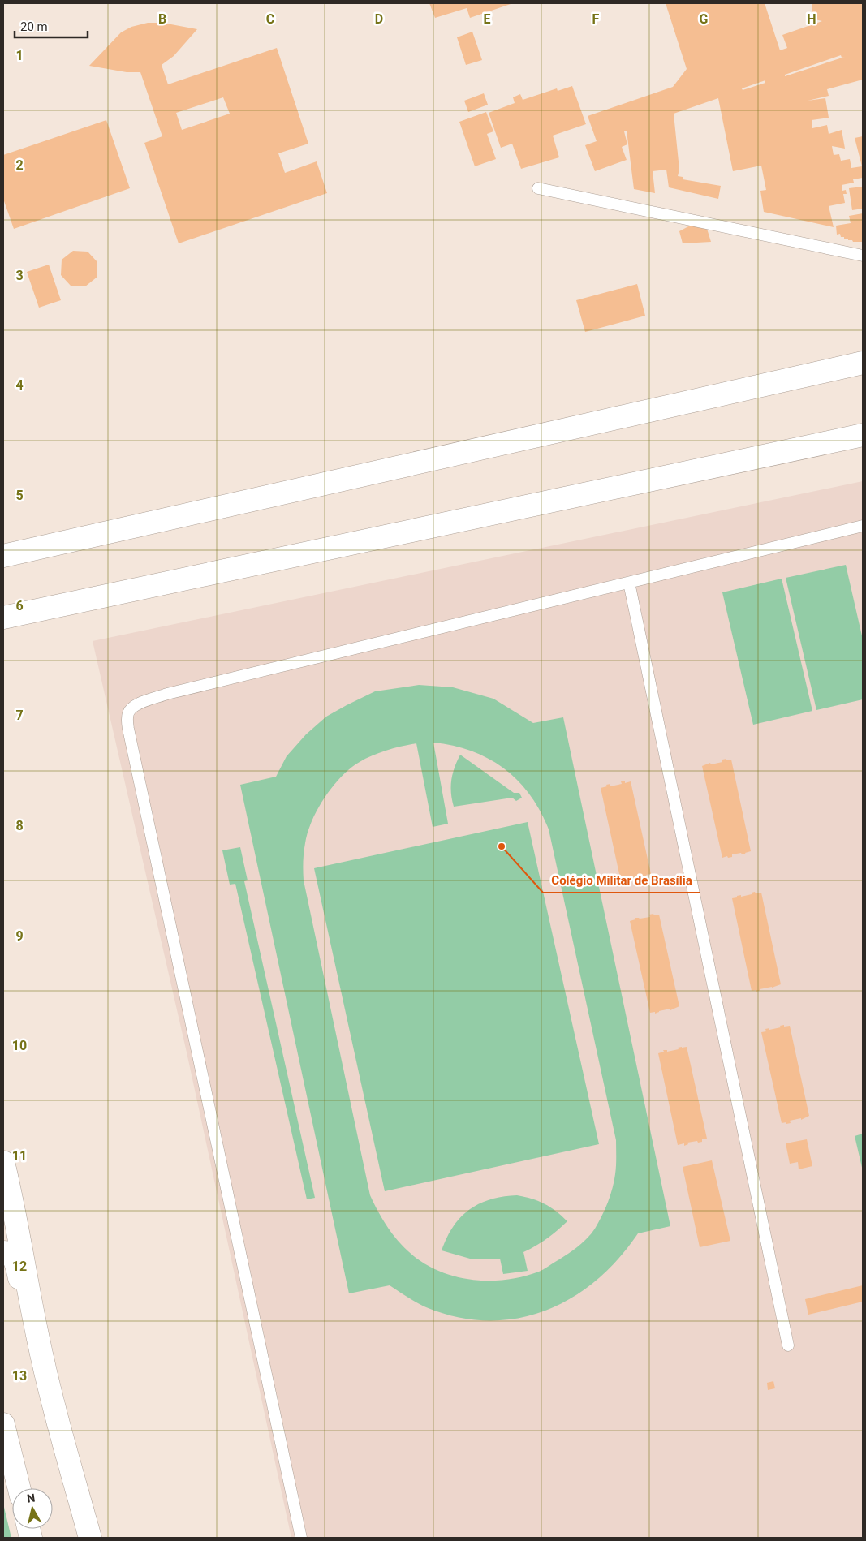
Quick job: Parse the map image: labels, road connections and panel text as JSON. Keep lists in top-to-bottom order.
{
  "places": ["Colégio Militar de Brasília"],
  "scale_bar": "20 m",
  "north": "top",
  "grid": {
    "columns": [
      "B",
      "C",
      "D",
      "E",
      "F",
      "G",
      "H"
    ],
    "rows": [
      "1",
      "2",
      "3",
      "4",
      "5",
      "6",
      "7",
      "8",
      "9",
      "10",
      "11",
      "12",
      "13"
    ]
  }
}
